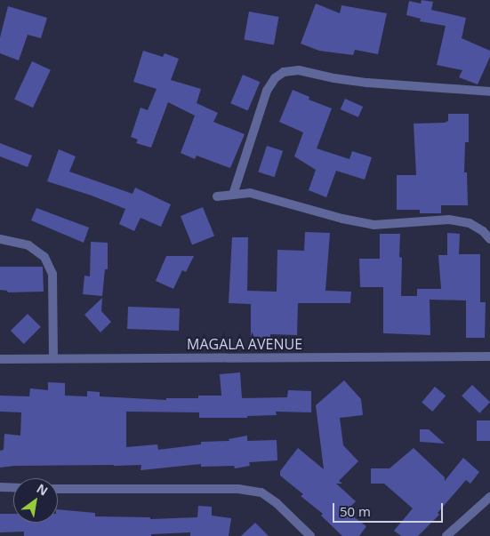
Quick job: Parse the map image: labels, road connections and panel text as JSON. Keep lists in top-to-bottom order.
{
  "streets": {
    "street": ["MAGALA AVENUE"]
  },
  "scale_bar": "50 m",
  "north": "top right"
}
